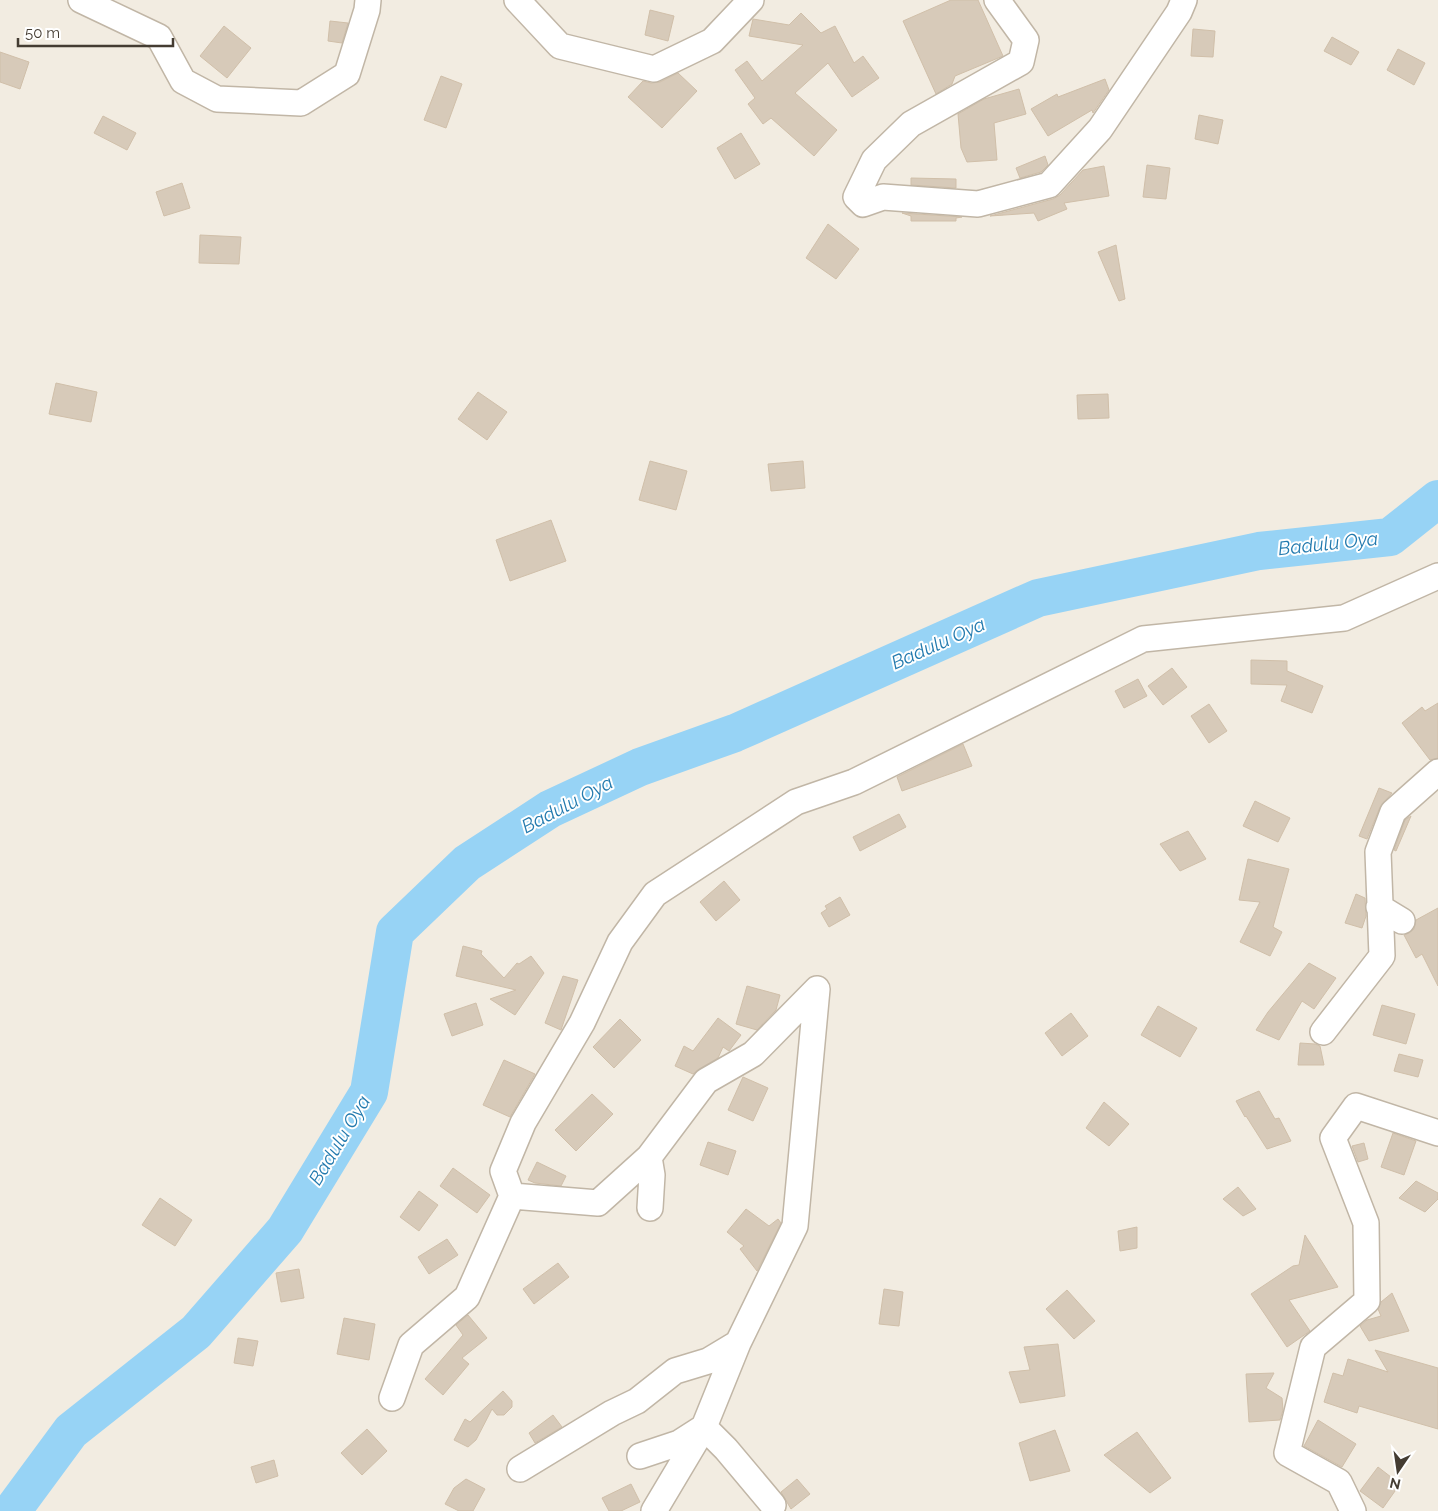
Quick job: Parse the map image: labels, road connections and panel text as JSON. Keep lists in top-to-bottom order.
{
  "water": ["Badulu Oya"],
  "scale_bar": "50 m",
  "north": "bottom"
}
